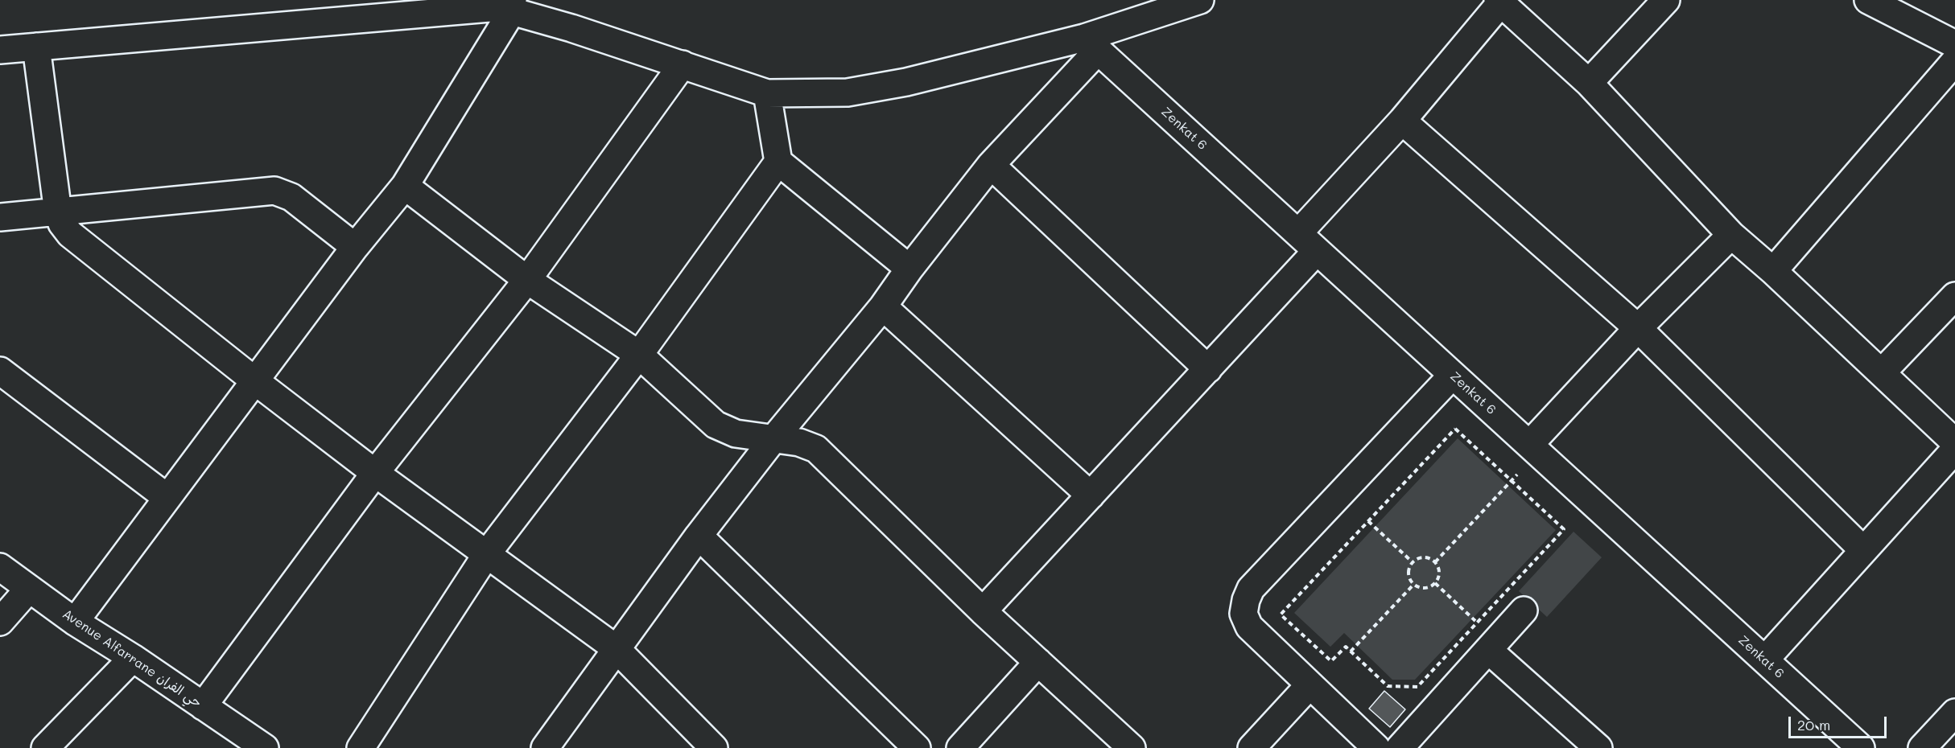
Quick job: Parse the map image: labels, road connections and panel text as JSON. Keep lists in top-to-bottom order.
{
  "streets": {
    "street": ["Zenkat 6", "Avenue Alfarrane حي الفران"]
  },
  "scale_bar": "20 m"
}
